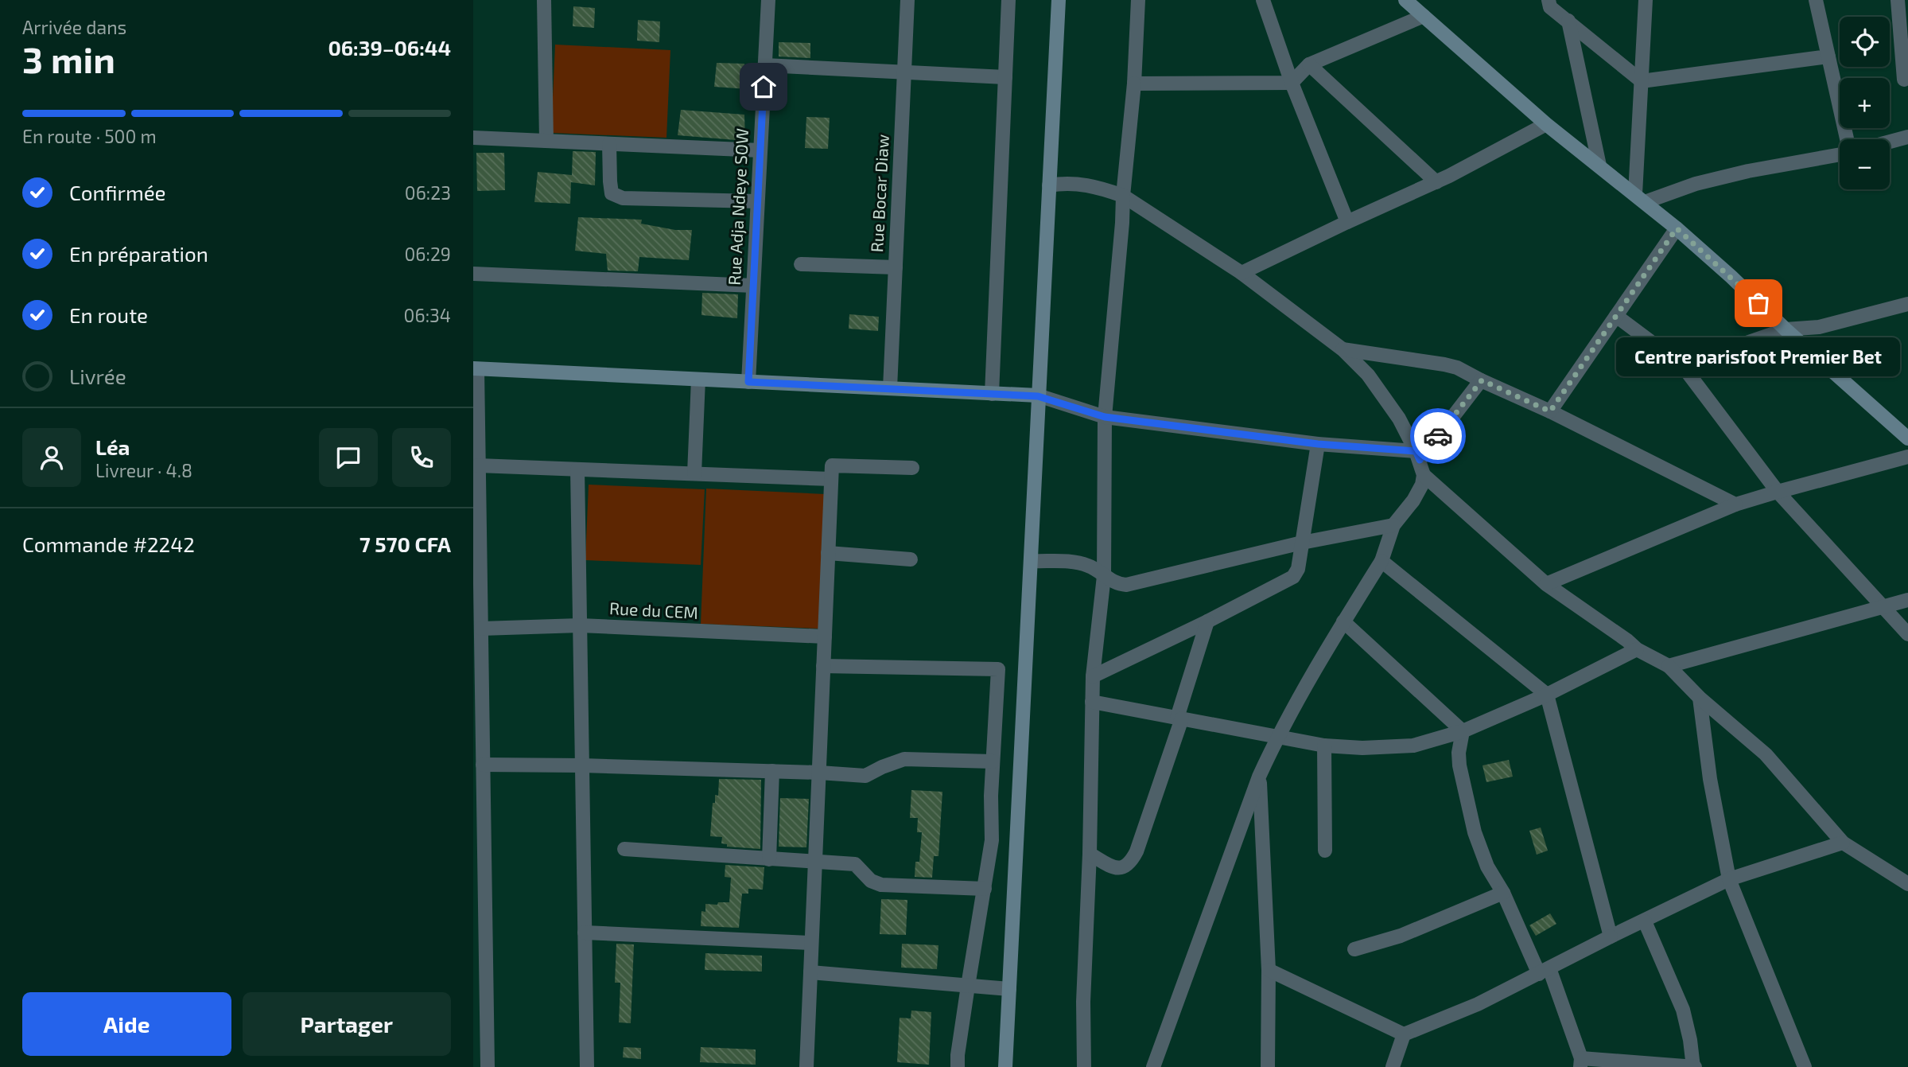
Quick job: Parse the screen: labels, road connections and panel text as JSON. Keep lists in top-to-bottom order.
{
  "streets": {
    "street": ["Rue Bocar Diaw", "Rue Adja Ndeye SOW", "Rue du CEM"]
  },
  "places": ["Centre parisfoot Premier Bet"],
  "page": {
    "heading": ["3 min", "Arrivée dans", "06:39–06:44"],
    "panel": [
      "Léa",
      "Livreur · 4.8",
      "Commande #2242",
      "7 570 CFA"
    ],
    "map_buttons": ["+", "−"],
    "bar": "En route · 500 m",
    "list": [
      ["Confirmée", "06:23"],
      ["En préparation", "06:29"],
      ["En route", "06:34"],
      "Livrée"
    ],
    "bubble": "Centre parisfoot Premier Bet",
    "buttons": ["Aide", "Partager"]
  }
}
